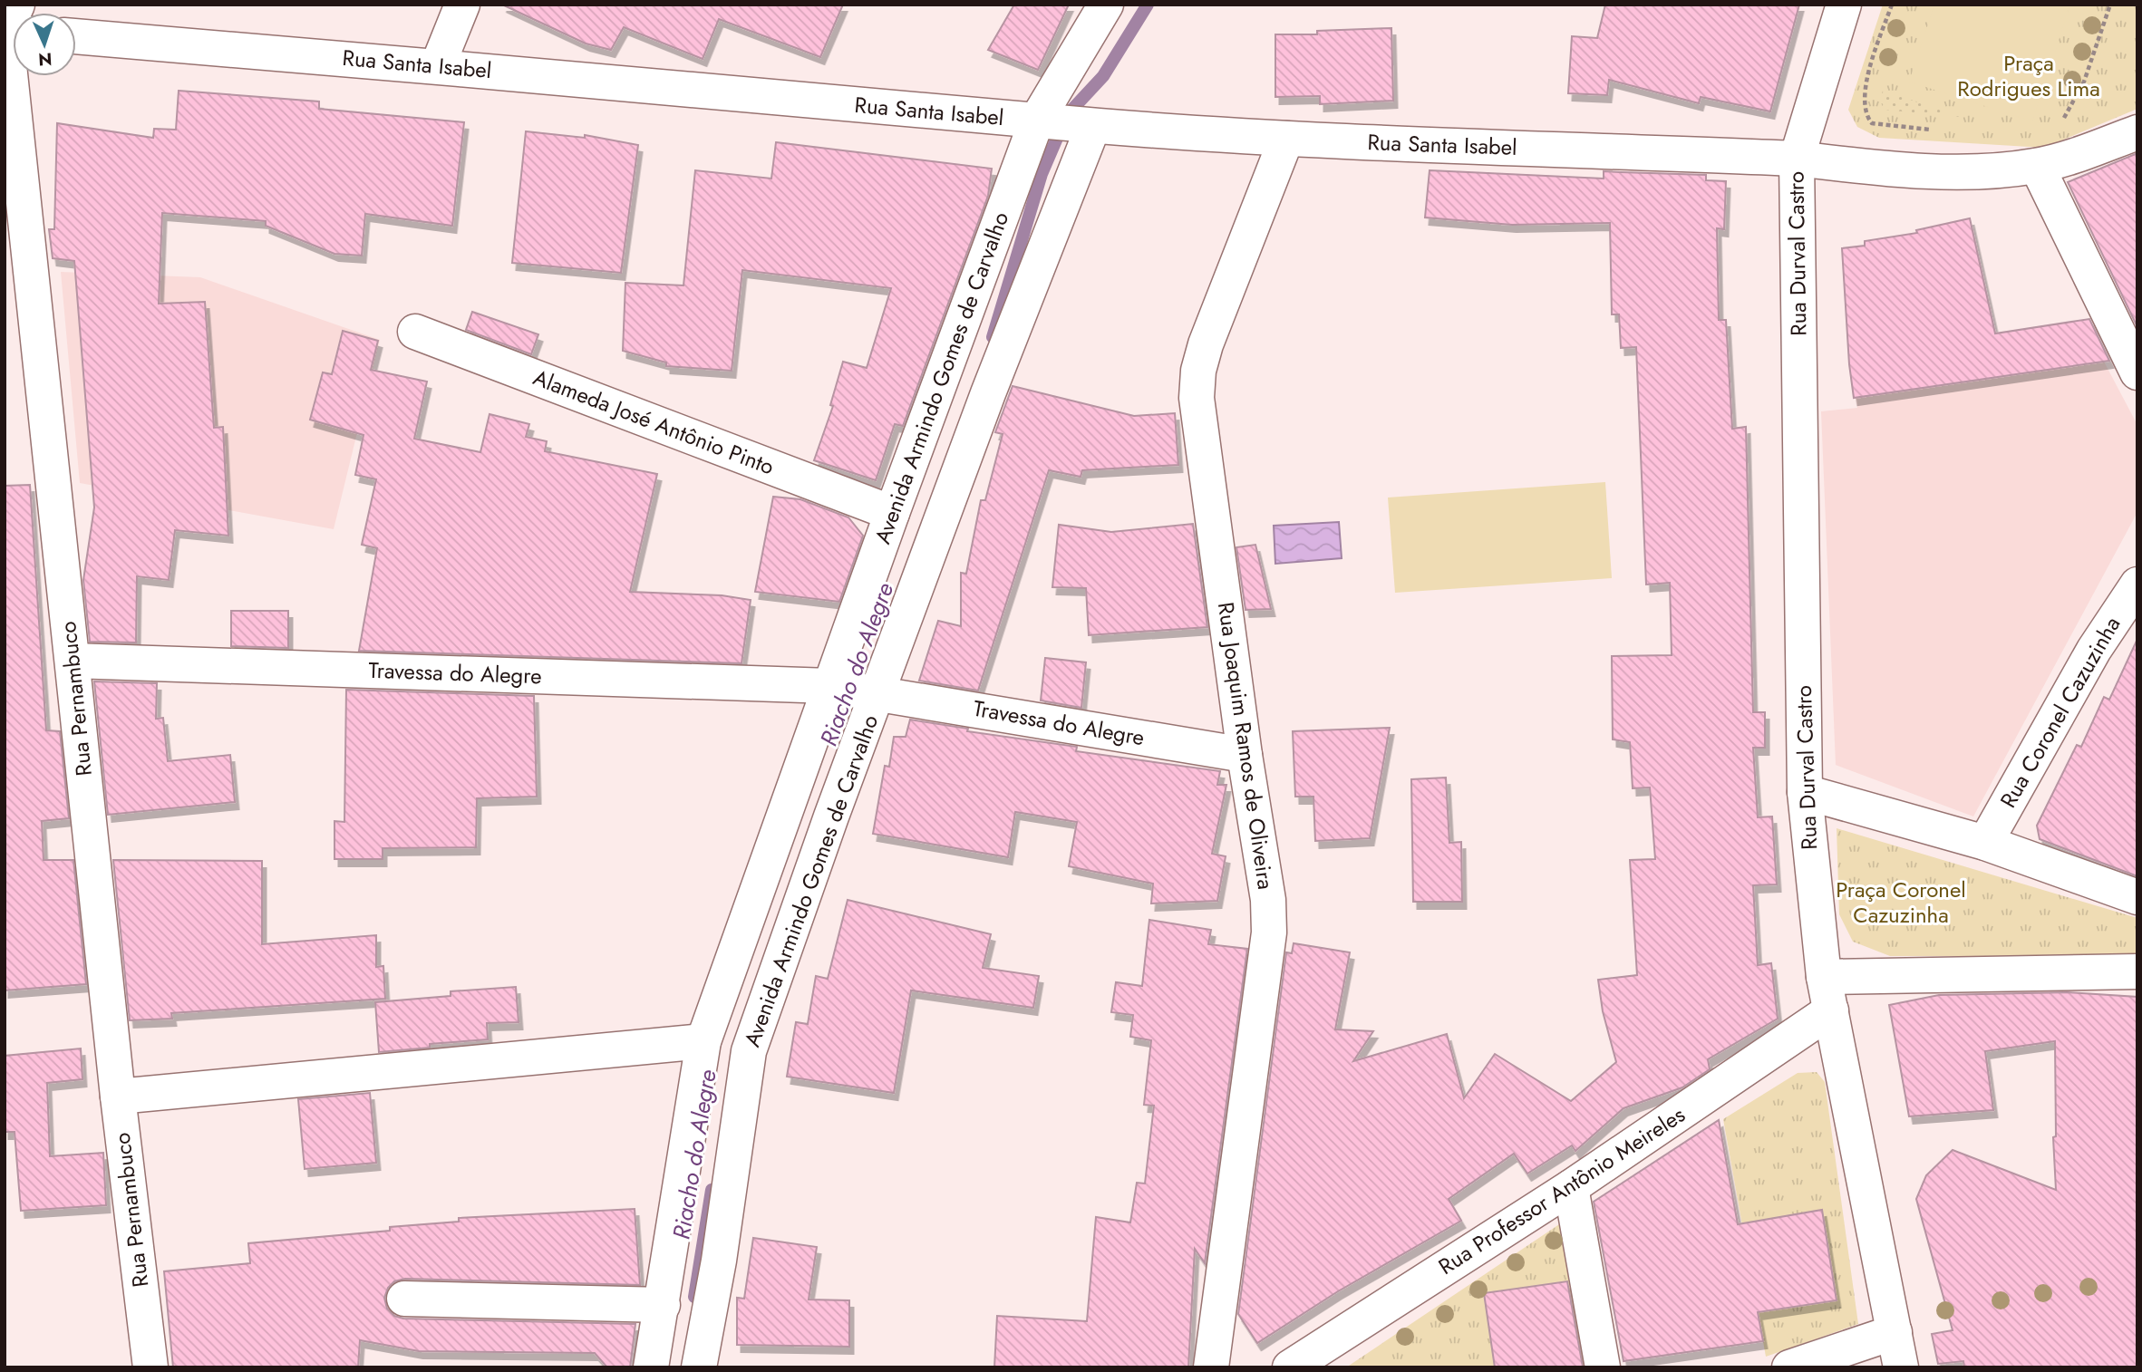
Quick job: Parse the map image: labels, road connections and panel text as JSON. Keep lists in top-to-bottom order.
{
  "streets": {
    "street": [
      "Rua Santa Isabel",
      "Rua Durval Castro",
      "Avenida Armindo Gomes de Carvalho",
      "Alameda José Antônio Pinto",
      "Travessa do Alegre",
      "Rua Pernambuco",
      "Rua Coronel Cazuzinha",
      "Rua Joaquim Ramos de Oliveira",
      "Rua Professor Antônio Meireles"
    ]
  },
  "crossings": [
    ["Rua Santa Isabel", "Rua Durval Castro"],
    ["Rua Santa Isabel", "Avenida Armindo Gomes de Carvalho"],
    ["Rua Santa Isabel", "Rua Joaquim Ramos de Oliveira"],
    ["Rua Durval Castro", "Rua Professor Antônio Meireles"],
    ["Avenida Armindo Gomes de Carvalho", "Alameda José Antônio Pinto"],
    ["Avenida Armindo Gomes de Carvalho", "Travessa do Alegre"],
    ["Travessa do Alegre", "Rua Pernambuco"],
    ["Travessa do Alegre", "Rua Joaquim Ramos de Oliveira"]
  ],
  "water": ["Riacho do Alegre"],
  "parks": ["Praça Rodrigues Lima", "Praça Coronel Cazuzinha"],
  "north": "bottom"
}
